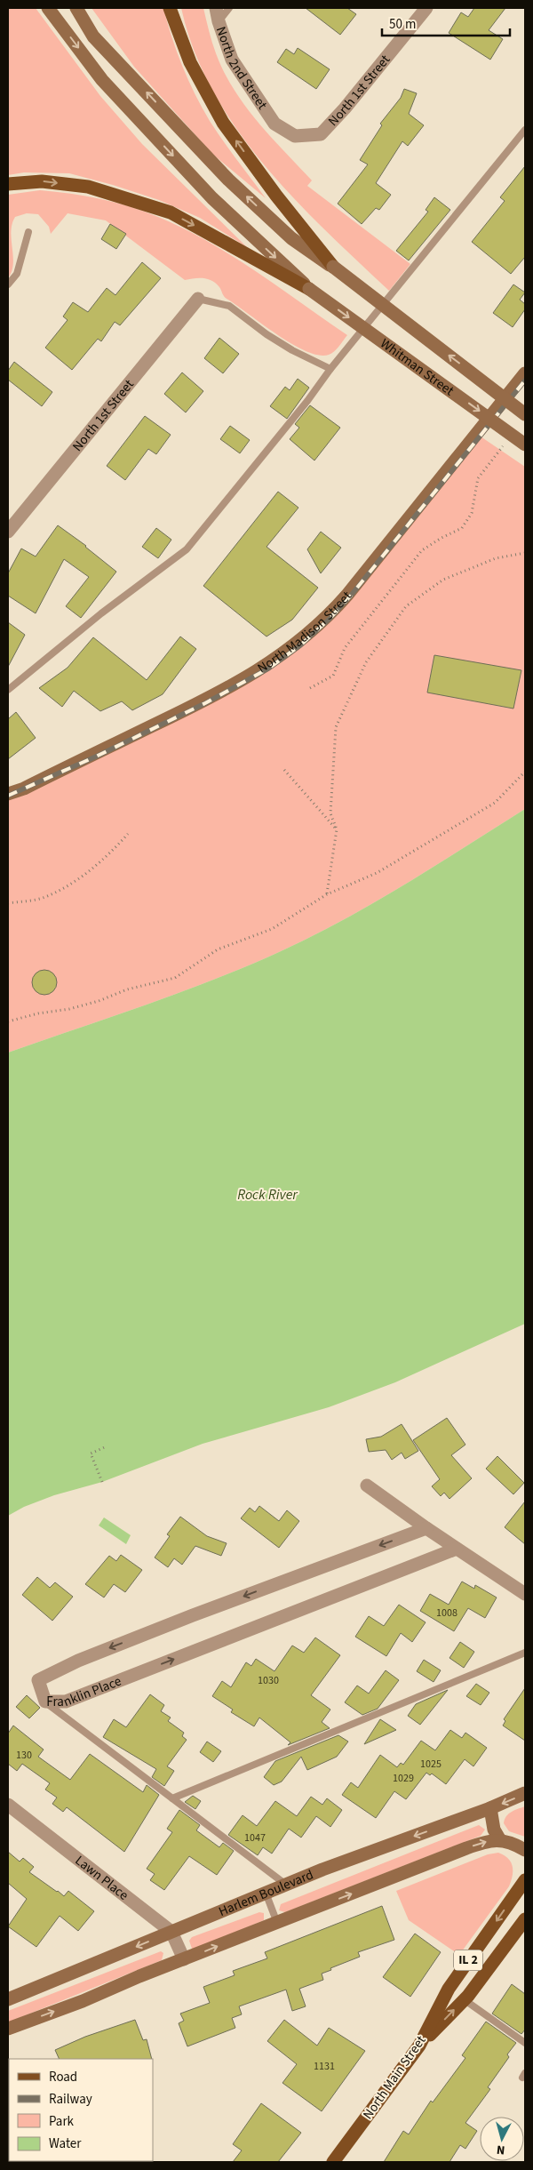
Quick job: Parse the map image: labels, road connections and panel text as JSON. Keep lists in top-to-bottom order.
{
  "streets": {
    "main road": ["IL 2", "North Main Street"],
    "street": [
      "North 2nd Street",
      "North 1st Street",
      "Whitman Street",
      "North Madison Street",
      "Franklin Place",
      "Lawn Place",
      "Harlem Boulevard"
    ]
  },
  "crossings": [
    ["North 2nd Street", "North 1st Street"],
    ["Lawn Place", "Harlem Boulevard"],
    ["IL 2", "North Main Street"]
  ],
  "water": ["Rock River"],
  "house_numbers": [
    "1008",
    "1030",
    "130",
    "1025",
    "1029",
    "1047",
    "1131"
  ],
  "legend": [
    "Road",
    "Railway",
    "Park",
    "Water"
  ],
  "scale_bar": "50 m",
  "north": "bottom"
}
